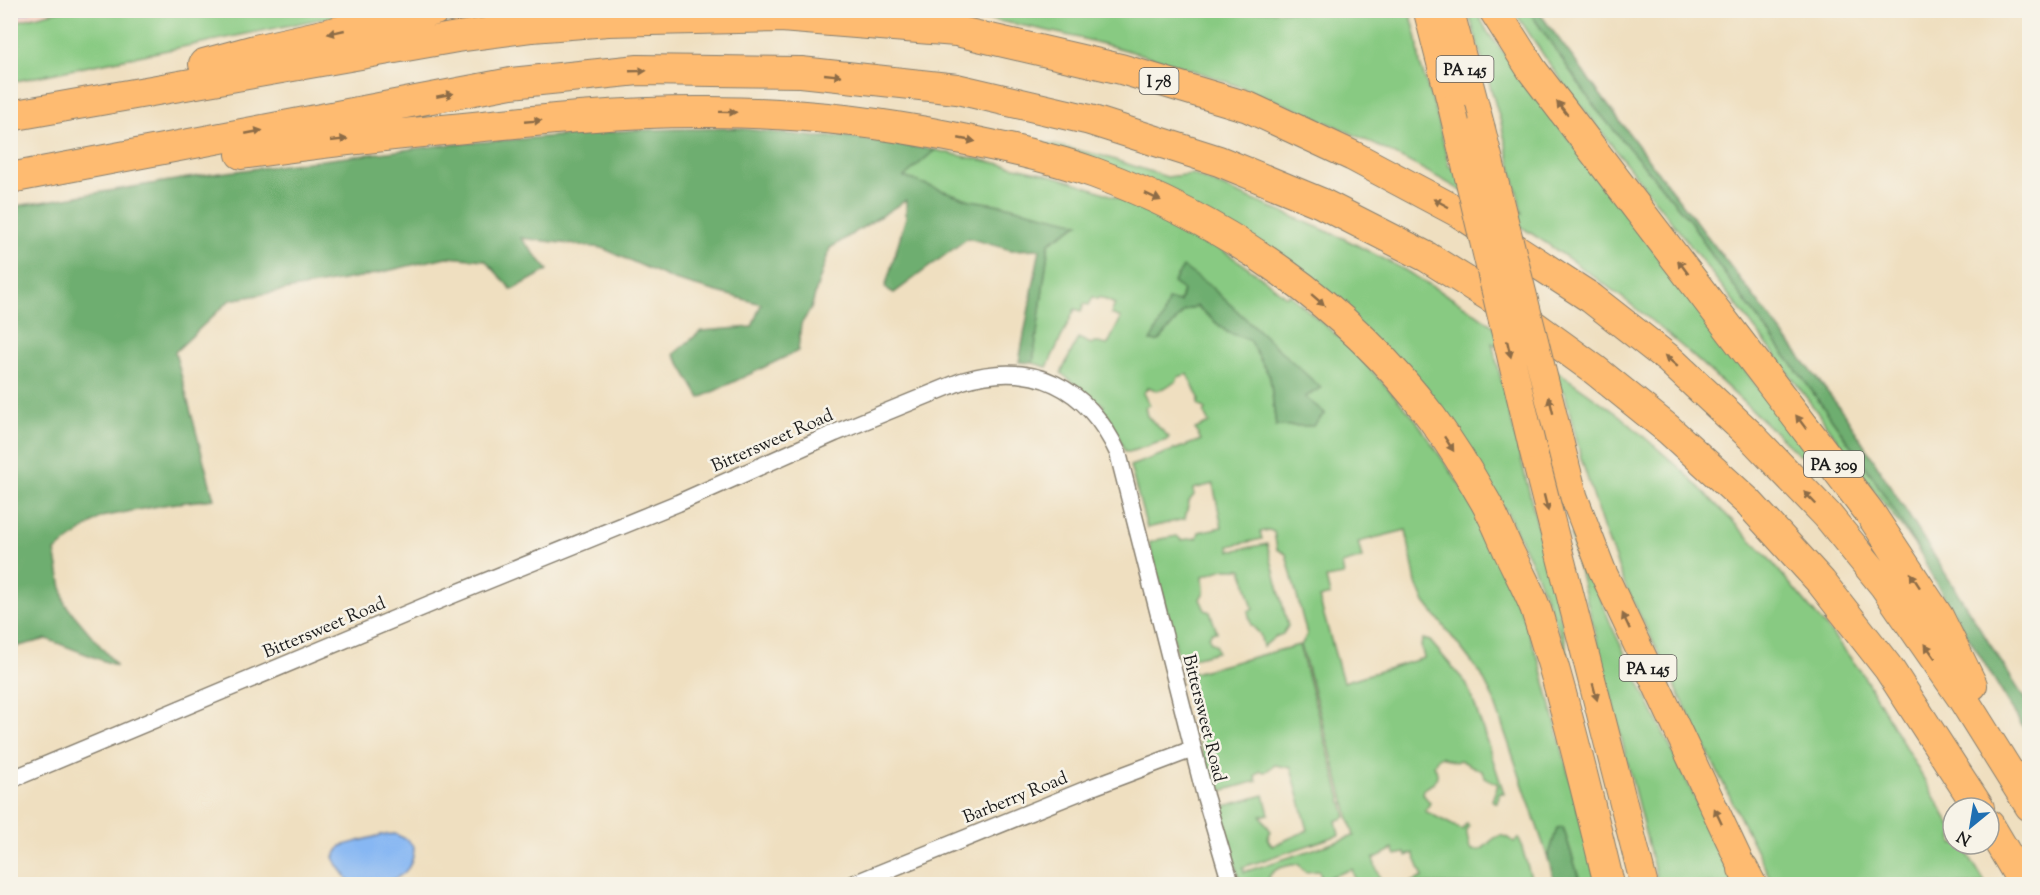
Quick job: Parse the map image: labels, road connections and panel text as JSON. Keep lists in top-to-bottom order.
{
  "streets": {
    "highway": ["PA 145", "I 78", "PA 309"],
    "street": ["Bittersweet Road", "Barberry Road"]
  },
  "crossings": [
    ["Bittersweet Road", "Barberry Road"]
  ],
  "north": "bottom left"
}
